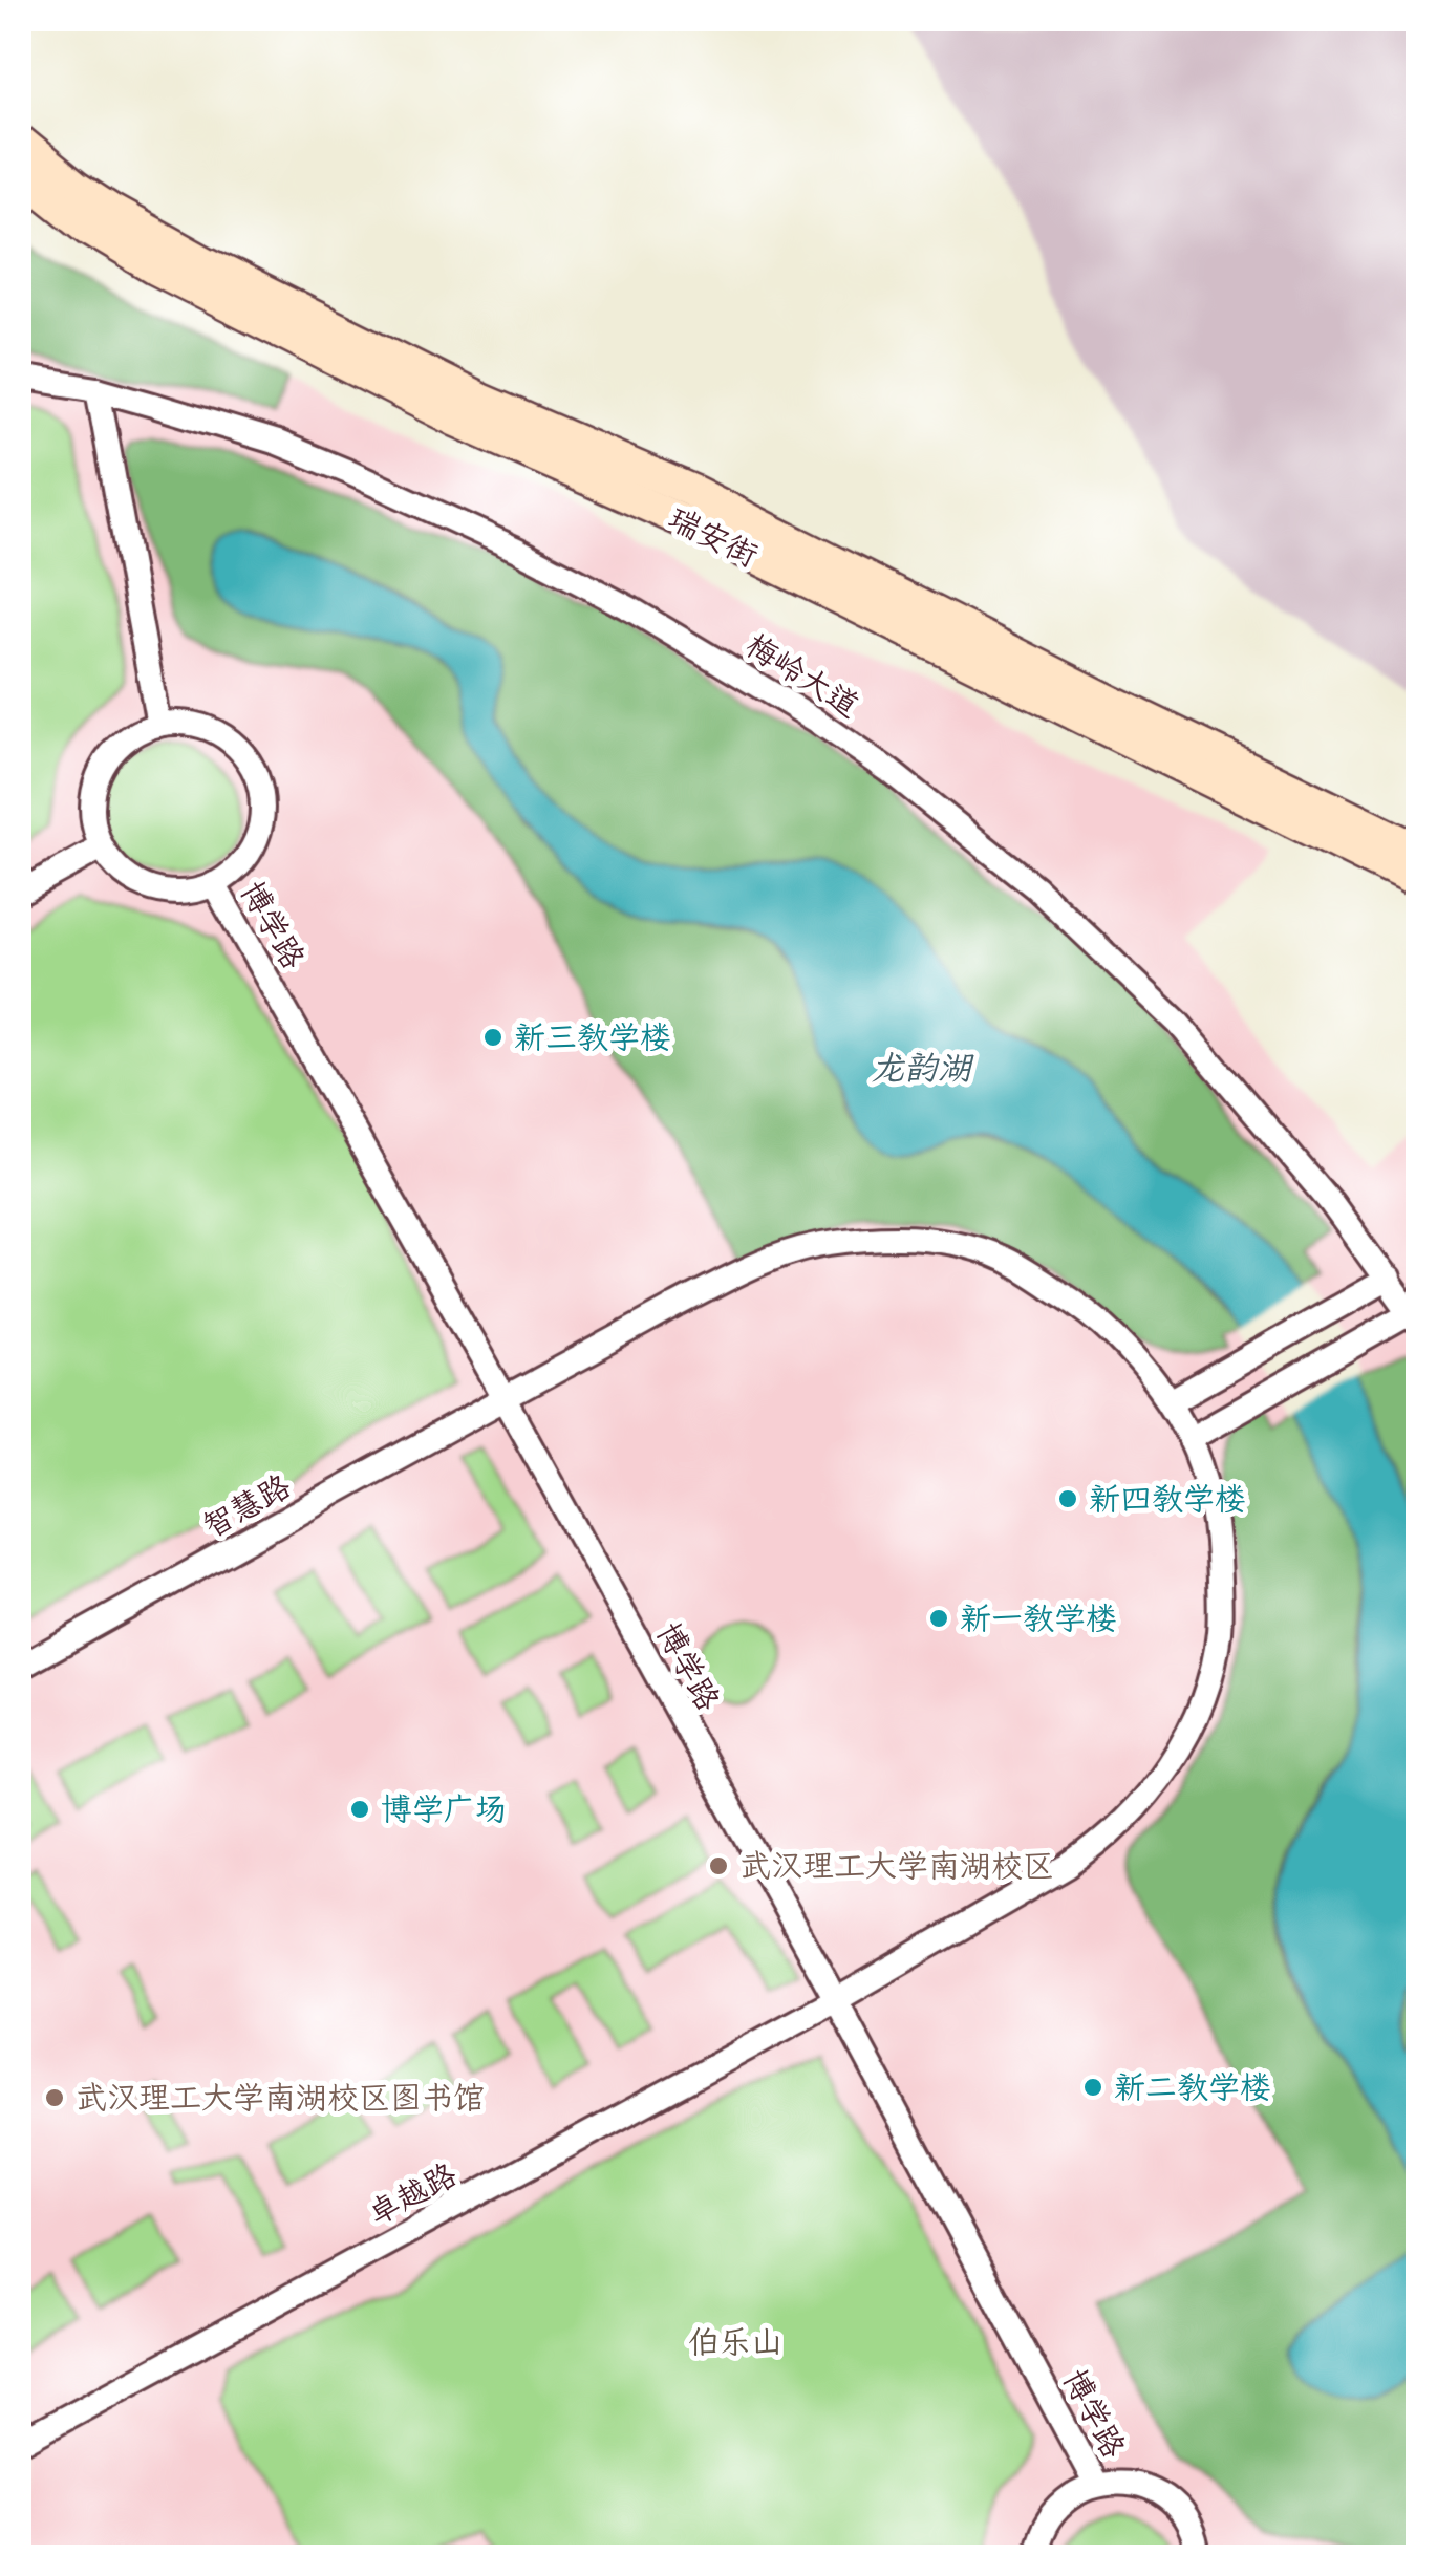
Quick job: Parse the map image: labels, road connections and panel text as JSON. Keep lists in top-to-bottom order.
{
  "streets": {
    "main road": ["瑞安街"],
    "street": [
      "梅岭大道",
      "博学路",
      "智慧路",
      "卓越路"
    ]
  },
  "crossings": [
    ["博学路", "智慧路"],
    ["博学路", "卓越路"],
    ["智慧路", "卓越路"]
  ],
  "water": ["龙韵湖"],
  "parks": ["伯乐山"],
  "places": [
    "新三教学楼",
    "新四教学楼",
    "新一教学楼",
    "博学广场",
    "武汉理工大学南湖校区",
    "新二教学楼",
    "武汉理工大学南湖校区图书馆"
  ]
}
